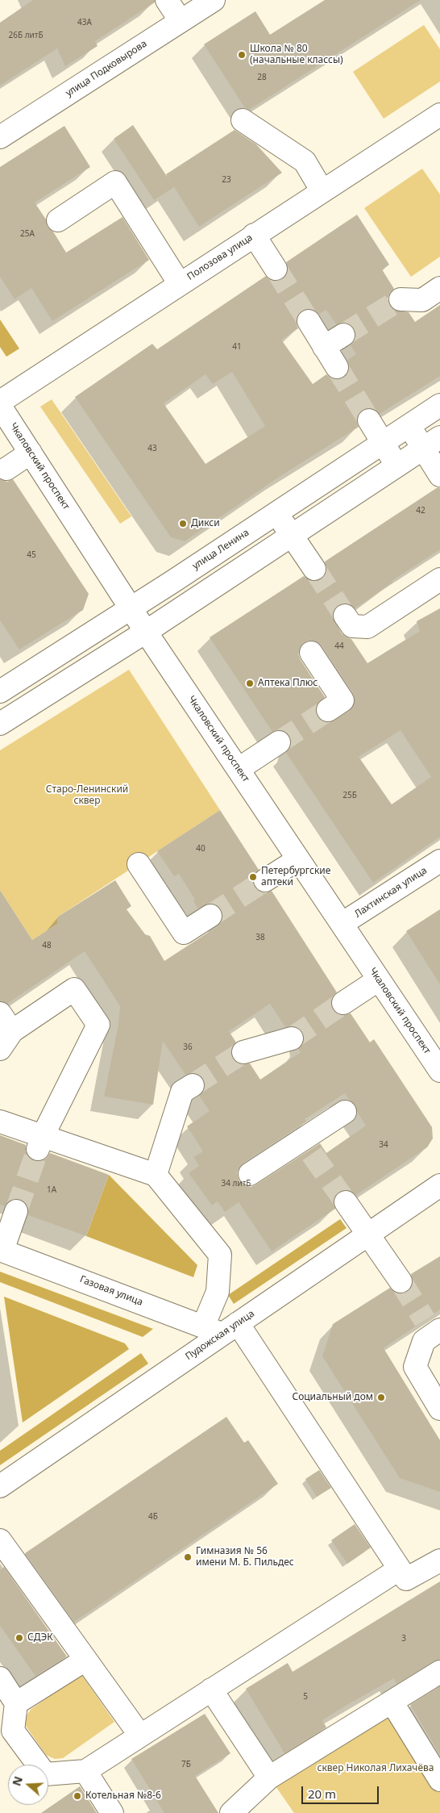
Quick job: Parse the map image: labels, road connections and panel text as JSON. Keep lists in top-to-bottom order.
{
  "streets": {
    "street": [
      "улица Подковырова",
      "Полозова улица",
      "Чкаловский проспект",
      "улица Ленина",
      "Лахтинская улица",
      "Газовая улица",
      "Пудожская улица"
    ]
  },
  "crossings": [
    ["Полозова улица", "Чкаловский проспект"],
    ["Чкаловский проспект", "улица Ленина"],
    ["Чкаловский проспект", "Лахтинская улица"],
    ["Газовая улица", "Пудожская улица"]
  ],
  "parks": ["Старо-Ленинский сквер", "сквер Николая Лихачёва"],
  "places": [
    "Школа № 80 (начальные классы)",
    "Дикси",
    "Аптека Плюс",
    "Петербургские аптеки",
    "Социальный дом",
    "Гимназия № 56 имени М. Б. Пильдес",
    "СДЭК",
    "Котельная №8-6"
  ],
  "house_numbers": [
    "43А",
    "26Б литБ",
    "28",
    "23",
    "25А",
    "41",
    "43",
    "42",
    "45",
    "44",
    "25Б",
    "40",
    "38",
    "48",
    "36",
    "34",
    "34 литБ",
    "1А",
    "4Б",
    "3",
    "5",
    "7Б"
  ],
  "scale_bar": "20 m",
  "north": "left"
}
